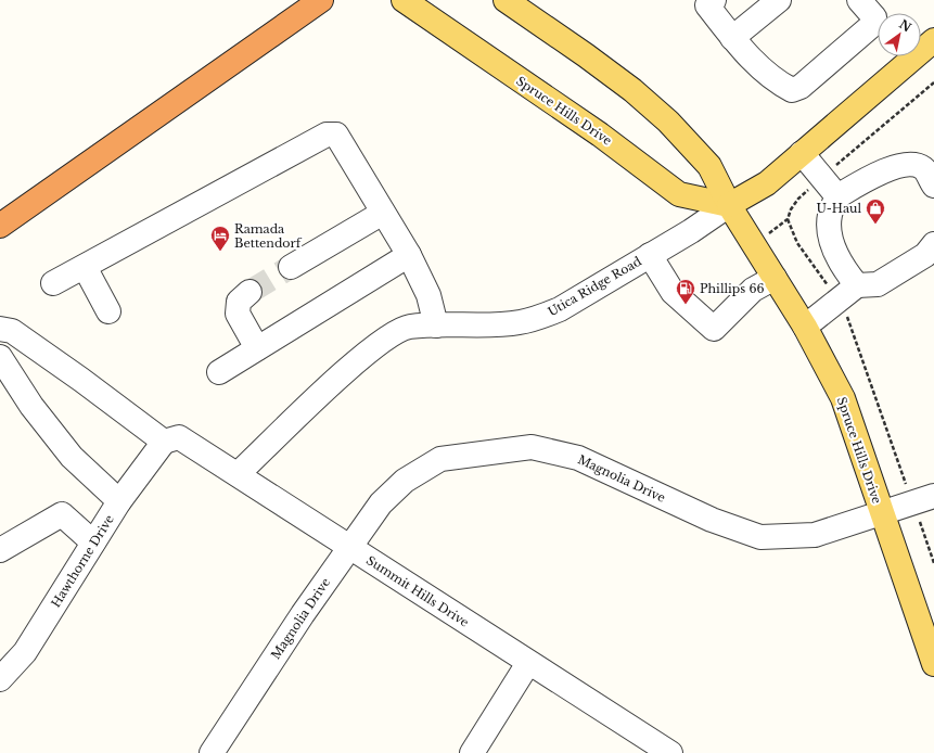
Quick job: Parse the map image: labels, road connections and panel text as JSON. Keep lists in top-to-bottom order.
{
  "streets": {
    "main road": ["Spruce Hills Drive", "Utica Ridge Road"],
    "street": ["Magnolia Drive", "Hawthorne Drive", "Summit Hills Drive"]
  },
  "crossings": [
    ["Spruce Hills Drive", "Utica Ridge Road"],
    ["Spruce Hills Drive", "Magnolia Drive"],
    ["Utica Ridge Road", "Summit Hills Drive"],
    ["Magnolia Drive", "Summit Hills Drive"],
    ["Hawthorne Drive", "Summit Hills Drive"]
  ],
  "places": {
    "shop": ["U-Haul"],
    "hotel": ["Ramada Bettendorf"],
    "fuel station": ["Phillips 66"]
  },
  "north": "top right"
}
